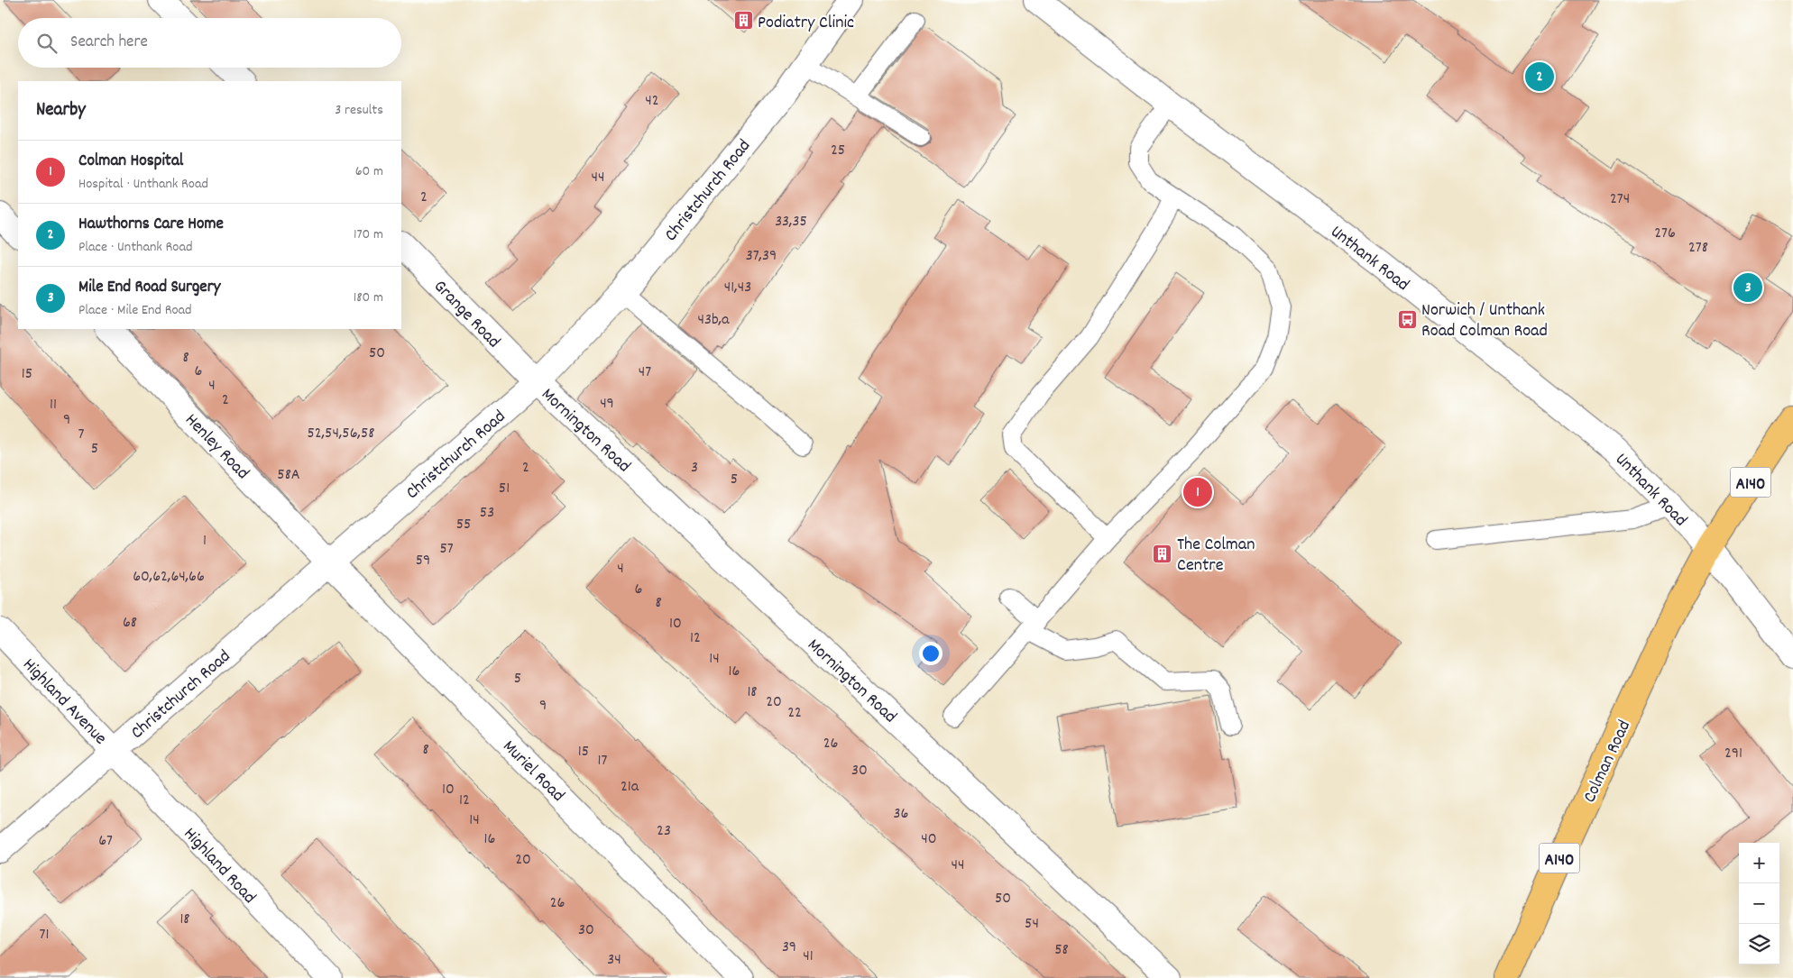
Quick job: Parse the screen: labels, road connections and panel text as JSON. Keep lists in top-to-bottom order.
{
  "streets": {
    "highway": ["A140", "Colman Road"],
    "street": [
      "Christchurch Road",
      "Unthank Road",
      "Grange Road",
      "Mornington Road",
      "Henley Road",
      "Highland Avenue",
      "Muriel Road",
      "Highland Road"
    ]
  },
  "crossings": [
    ["Christchurch Road", "Grange Road"],
    ["Christchurch Road", "Mornington Road"],
    ["Christchurch Road", "Henley Road"],
    ["Christchurch Road", "Highland Avenue"],
    ["Christchurch Road", "Muriel Road"],
    ["Christchurch Road", "Highland Road"],
    ["Unthank Road", "A140"],
    ["Unthank Road", "Colman Road"],
    ["Grange Road", "Mornington Road"],
    ["Henley Road", "Muriel Road"],
    ["A140", "Colman Road"],
    ["Highland Avenue", "Highland Road"]
  ],
  "places": {
    "building": ["Podiatry Clinic", "The Colman Centre"],
    "bus stop": ["Norwich / Unthank Road Colman Road"]
  },
  "house_numbers": [
    "42",
    "25",
    "44",
    "2",
    "274",
    "33,35",
    "276",
    "278",
    "37,39",
    "41,43",
    "43b,a",
    "50",
    "8",
    "6",
    "47",
    "15",
    "4",
    "2",
    "49",
    "11",
    "9",
    "52,54,56,58",
    "7",
    "5",
    "2",
    "3",
    "58A",
    "5",
    "51",
    "53",
    "55",
    "1",
    "57",
    "59",
    "4",
    "60,62,64,66",
    "6",
    "8",
    "68",
    "10",
    "12",
    "14",
    "16",
    "5",
    "18",
    "20",
    "9",
    "22",
    "26",
    "8",
    "15",
    "291",
    "17",
    "30",
    "21a",
    "10",
    "12",
    "36",
    "14",
    "23",
    "16",
    "40",
    "67",
    "20",
    "44",
    "50",
    "26",
    "18",
    "54",
    "30",
    "71",
    "39",
    "58",
    "41",
    "34"
  ],
  "page": {
    "search": "Search here",
    "pins": ["2", "3", "1"],
    "heading": ["Nearby", "3 results"],
    "list": [
      {
        "mark": "1",
        "name": "Colman Hospital",
        "note": "Hospital · Unthank Road",
        "value": "60 m"
      },
      {
        "mark": "2",
        "name": "Hawthorns Care Home",
        "note": "Place · Unthank Road",
        "value": "170 m"
      },
      {
        "mark": "3",
        "name": "Mile End Road Surgery",
        "note": "Place · Mile End Road",
        "value": "180 m"
      }
    ],
    "map_buttons": ["+", "−"]
  }
}
